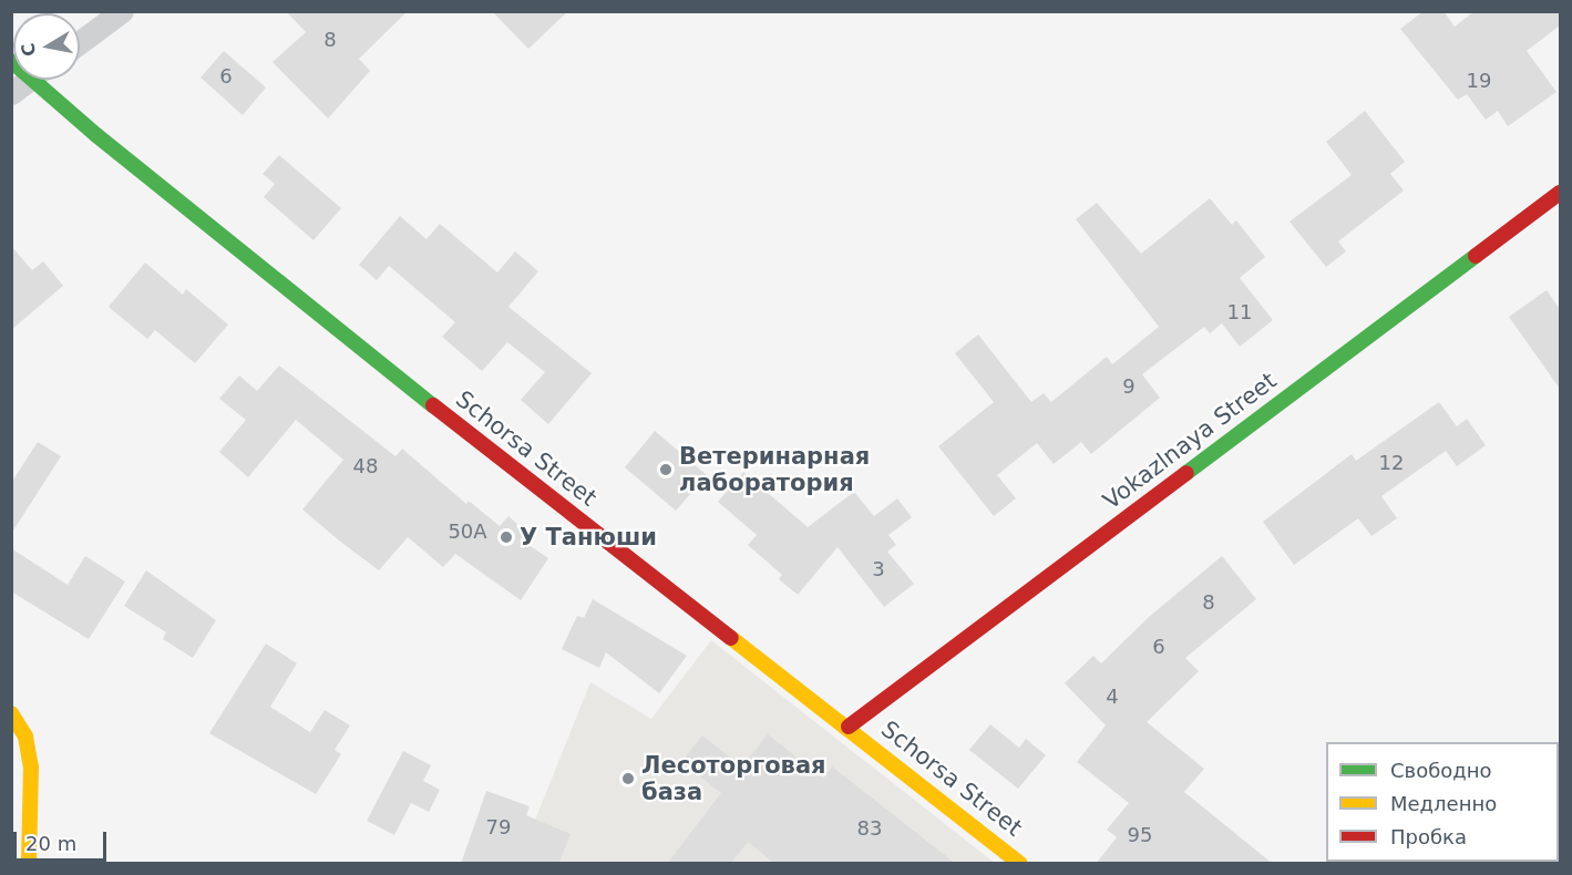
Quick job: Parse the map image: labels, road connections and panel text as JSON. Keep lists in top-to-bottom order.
{
  "streets": {
    "main road": ["Vokazlnaya Street", "Schorsa Street"]
  },
  "crossings": [
    ["Vokazlnaya Street", "Schorsa Street"]
  ],
  "places": ["Ветеринарная лаборатория", "У Танюши", "Лесоторговая база"],
  "house_numbers": [
    "8",
    "6",
    "19",
    "11",
    "9",
    "12",
    "48",
    "50А",
    "3",
    "8",
    "6",
    "4",
    "79",
    "83",
    "95"
  ],
  "legend": ["Свободно", "Медленно", "Пробка"],
  "scale_bar": "20 m",
  "north": "left"
}
